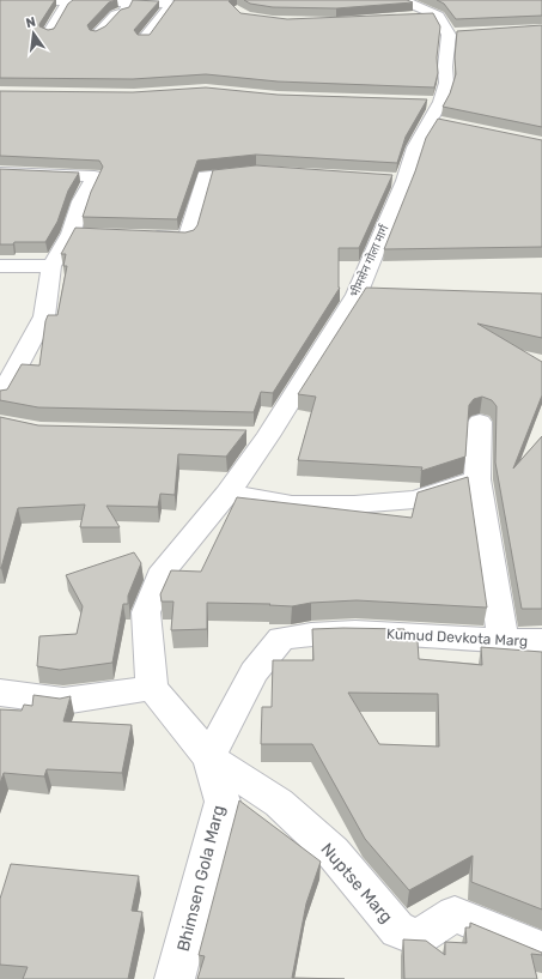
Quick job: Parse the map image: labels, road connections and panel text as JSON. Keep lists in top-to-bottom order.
{
  "streets": {
    "street": [
      "भीमसेन गोला मार्ग",
      "Kumud Devkota Marg",
      "Bhimsen Gola Marg",
      "Nuptse Marg"
    ]
  },
  "crossings": [
    ["Kumud Devkota Marg", "Bhimsen Gola Marg"],
    ["Kumud Devkota Marg", "Nuptse Marg"],
    ["Bhimsen Gola Marg", "Nuptse Marg"]
  ],
  "north": "top"
}
